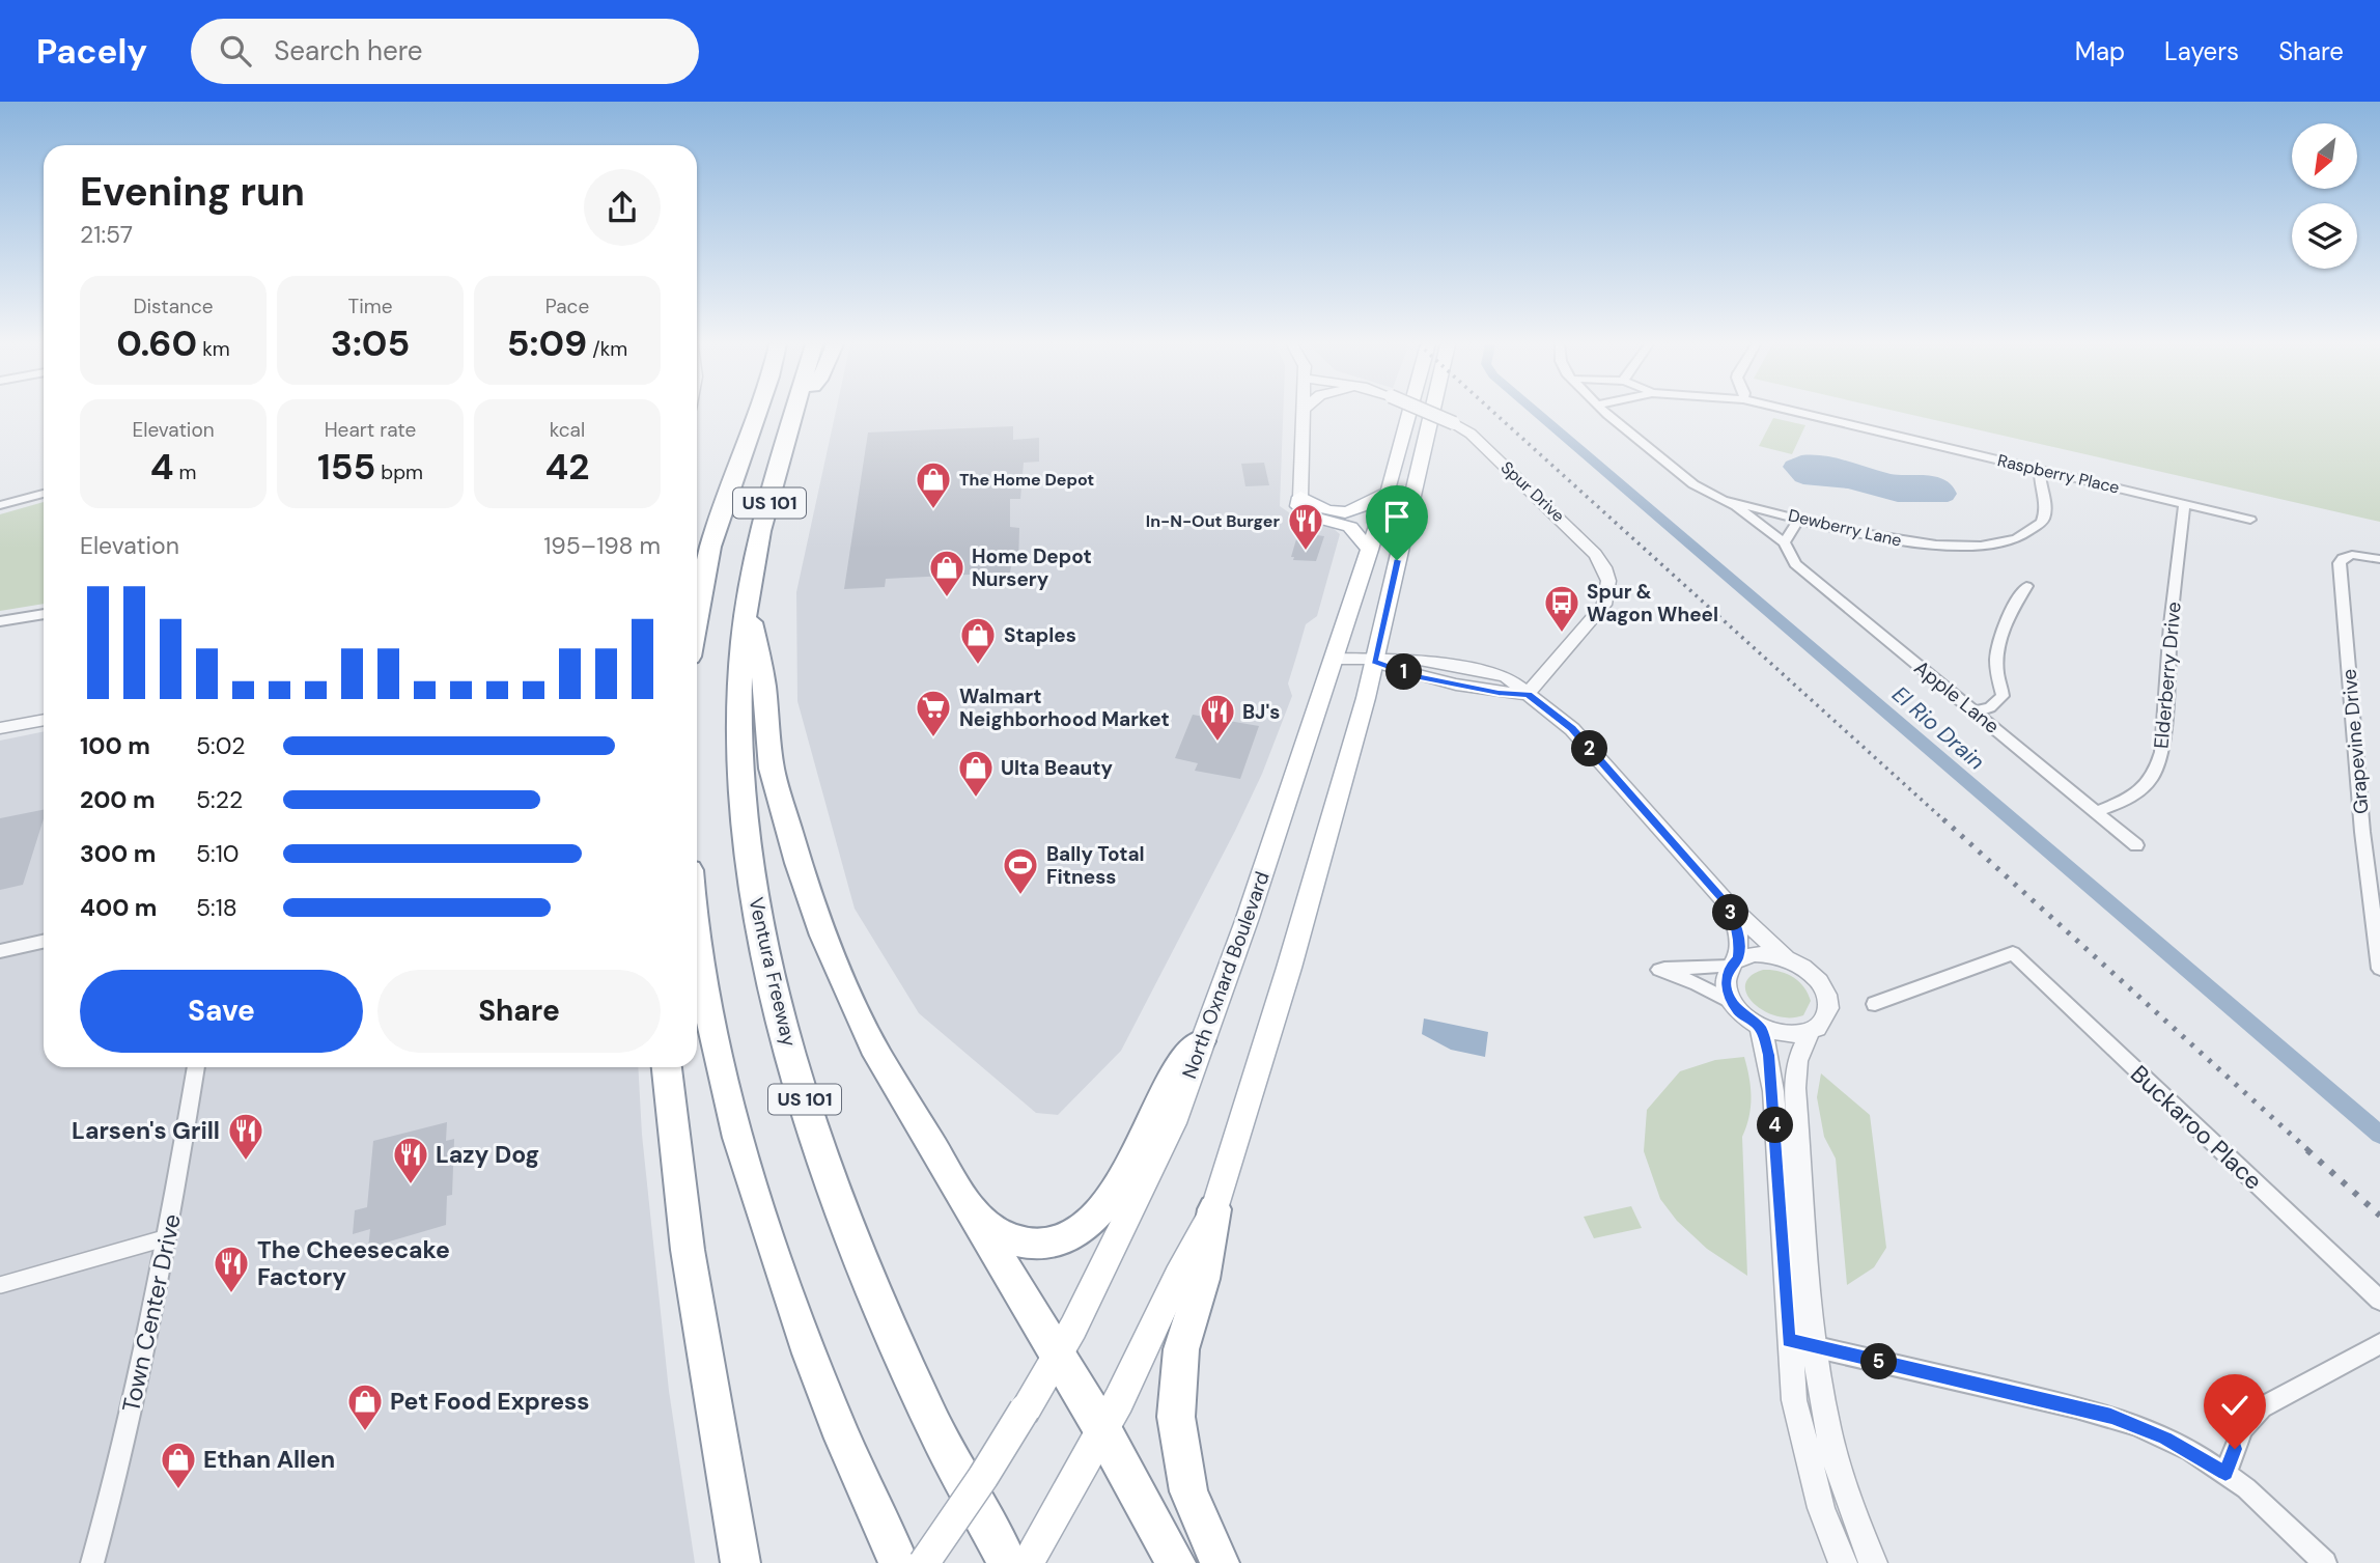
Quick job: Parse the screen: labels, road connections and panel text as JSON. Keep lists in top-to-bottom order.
{
  "streets": {
    "highway": ["US 101", "Ventura Freeway"],
    "main road": ["North Oxnard Boulevard"],
    "street": [
      "Raspberry Place",
      "Spur Drive",
      "Dewberry Lane",
      "Elderberry Drive",
      "Apple Lane",
      "Grapevine Drive",
      "Buckaroo Place",
      "Town Center Drive"
    ]
  },
  "crossings": [
    ["Raspberry Place", "Dewberry Lane"],
    ["Raspberry Place", "Elderberry Drive"],
    ["Dewberry Lane", "Apple Lane"],
    ["Elderberry Drive", "Apple Lane"]
  ],
  "water": ["El Rio Drain"],
  "places": {
    "shop": [
      "The Home Depot",
      "Home Depot Nursery",
      "Staples",
      "Ulta Beauty",
      "Pet Food Express",
      "Ethan Allen"
    ],
    "restaurant": [
      "In-N-Out Burger",
      "BJ's",
      "Larsen's Grill",
      "Lazy Dog",
      "The Cheesecake Factory"
    ],
    "bus stop": ["Spur & Wagon Wheel"],
    "supermarket": ["Walmart Neighborhood Market"],
    "sports": ["Bally Total Fitness"]
  },
  "north": "bottom left",
  "page": {
    "header": "Pacely",
    "search": "Search here",
    "nav": ["Map", "Layers", "Share"],
    "heading": ["Evening run", "21:57"],
    "stats": [
      ["Distance", "0.60 km"],
      ["Time", "3:05"],
      ["Pace", "5:09 /km"],
      ["Elevation", "4 m"],
      ["Heart rate", "155 bpm"],
      ["kcal", "42"]
    ],
    "chart": ["Elevation", "195–198 m"],
    "pins": [
      "1",
      "2",
      "3",
      "4",
      "5"
    ],
    "list": [
      {
        "name": "100 m",
        "note": "5:02"
      },
      {
        "name": "200 m",
        "note": "5:22"
      },
      {
        "name": "300 m",
        "note": "5:10"
      },
      {
        "name": "400 m",
        "note": "5:18"
      }
    ],
    "buttons": ["Save", "Share"]
  }
}
